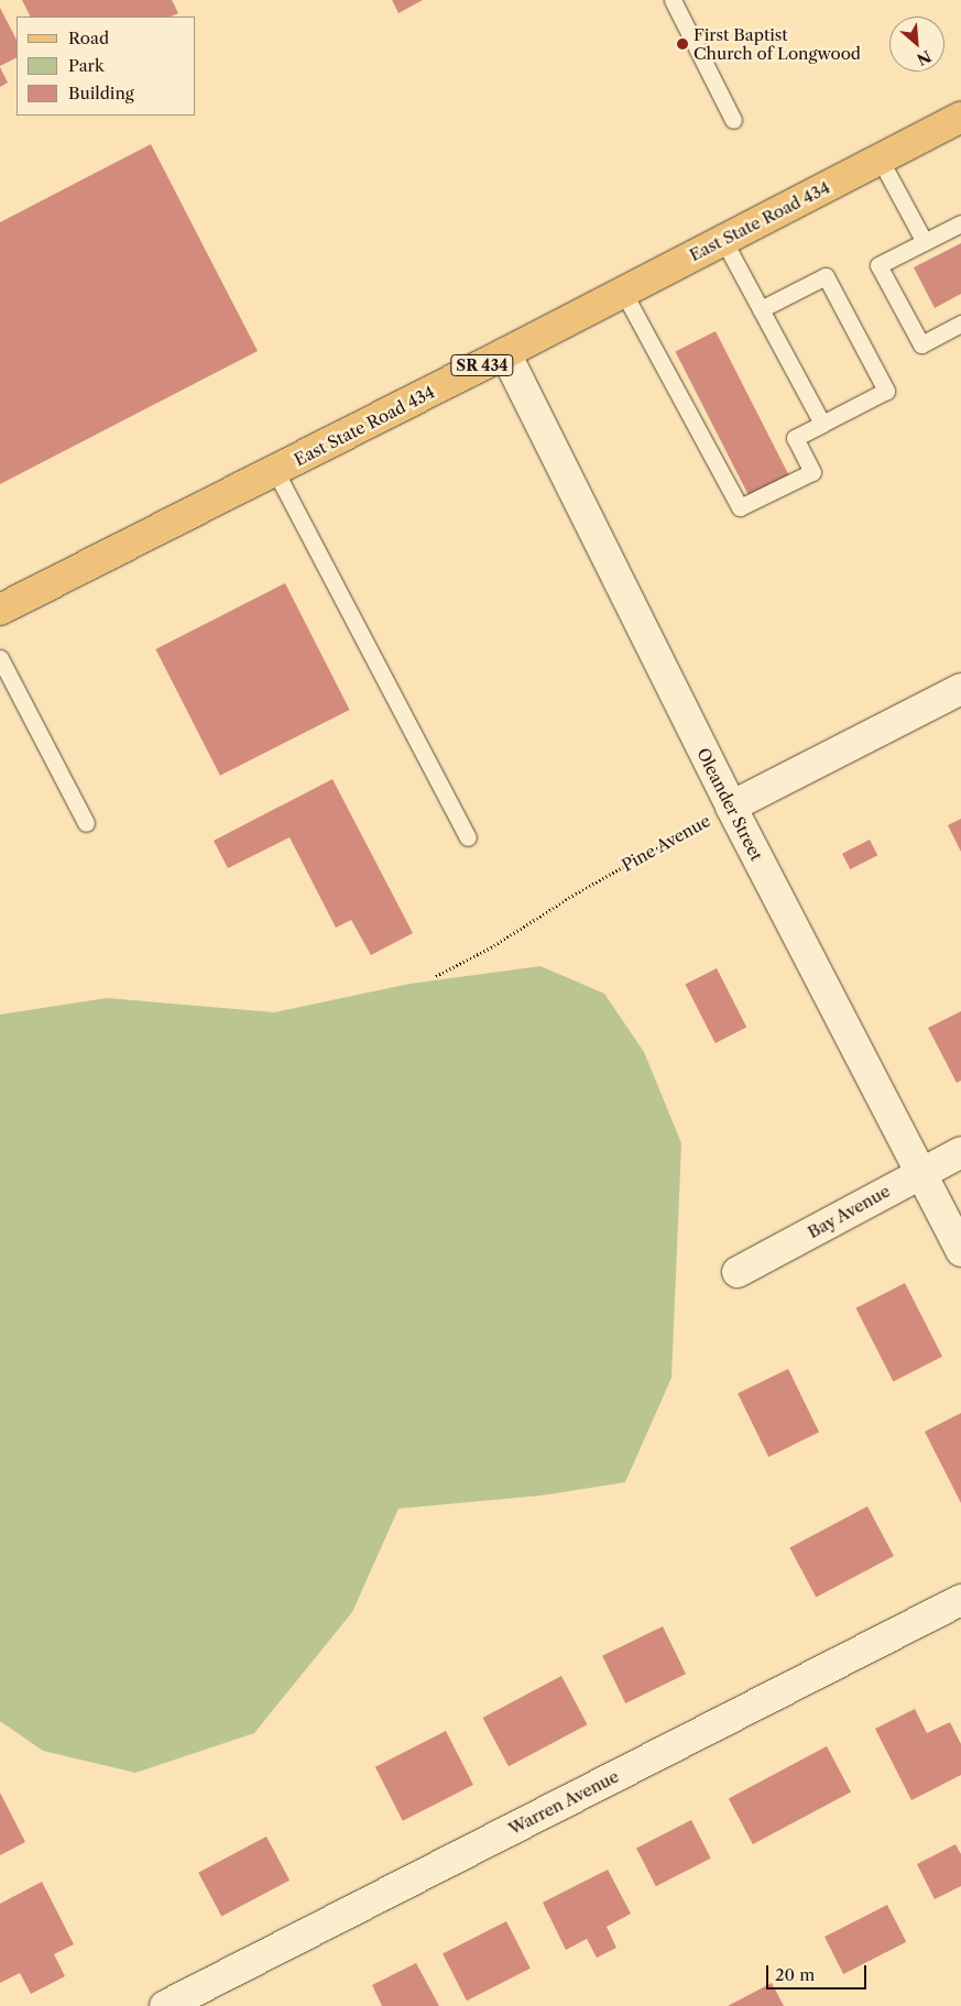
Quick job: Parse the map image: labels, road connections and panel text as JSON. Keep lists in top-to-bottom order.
{
  "streets": {
    "main road": ["East State Road 434", "SR 434"],
    "street": [
      "Oleander Street",
      "Pine Avenue",
      "Bay Avenue",
      "Warren Avenue"
    ]
  },
  "crossings": [
    ["East State Road 434", "Oleander Street"],
    ["Oleander Street", "Pine Avenue"],
    ["Oleander Street", "Bay Avenue"]
  ],
  "places": ["First Baptist Church of Longwood"],
  "legend": ["Road", "Park", "Building"],
  "scale_bar": "20 m",
  "north": "bottom right"
}
